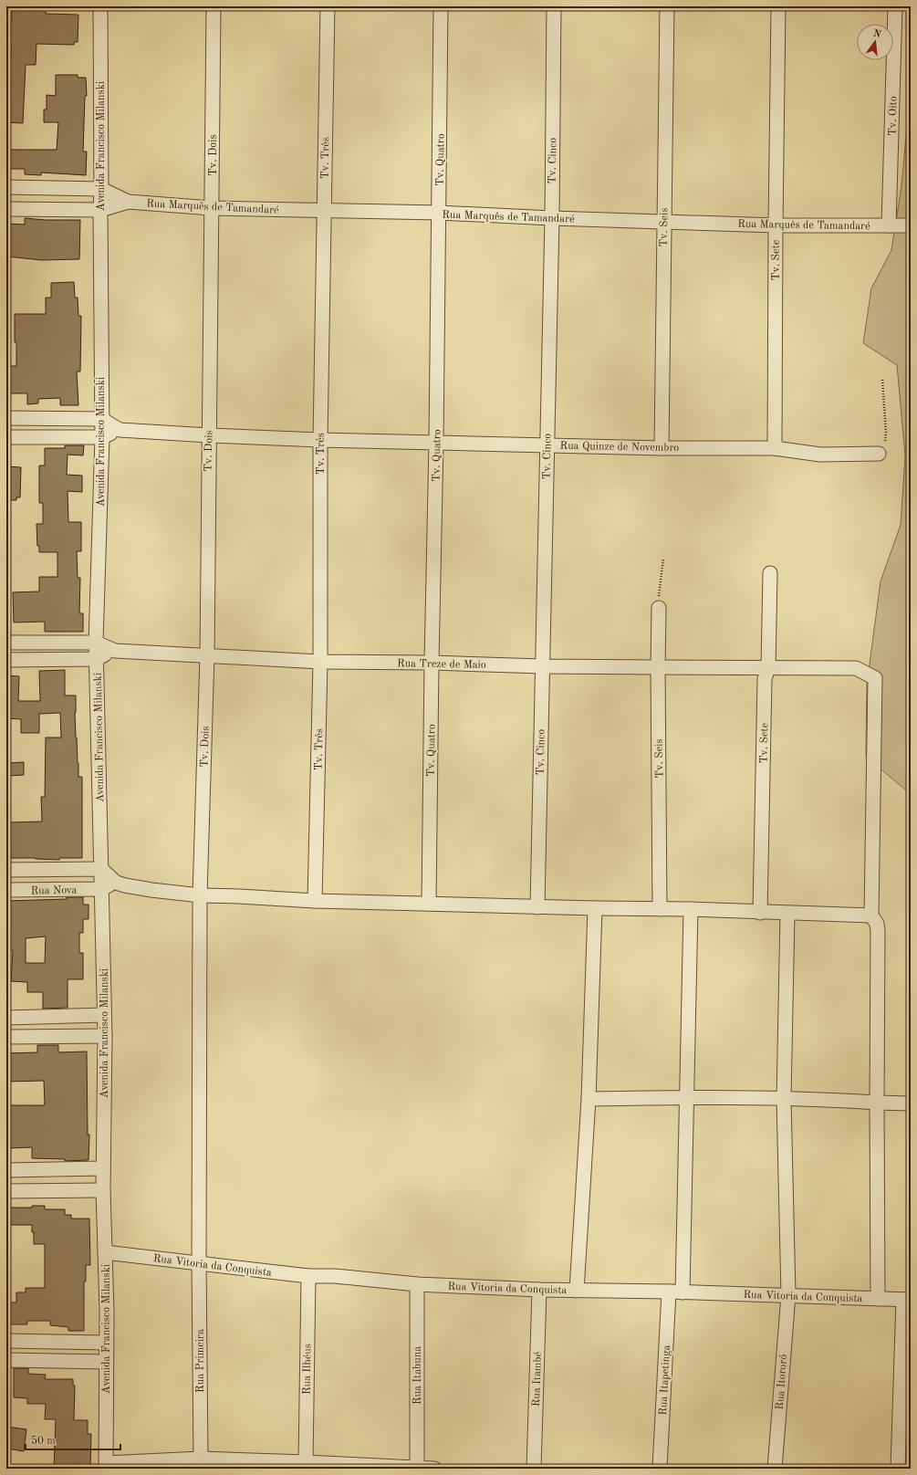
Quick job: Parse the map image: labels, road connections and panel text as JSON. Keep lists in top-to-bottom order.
{
  "streets": {
    "street": [
      "Tv. Oito",
      "Avenida Francisco Milanski",
      "Tv. Dois",
      "Tv. Três",
      "Tv. Quatro",
      "Tv. Cinco",
      "Rua Marquês de Tamandaré",
      "Tv. Seis",
      "Tv. Sete",
      "Rua Quinze de Novembro",
      "Rua Treze de Maio",
      "Rua Nova",
      "Rua Vitoria da Conquista",
      "Rua Primeira",
      "Rua Ilhéus",
      "Rua Itabuna",
      "Rua Itambé",
      "Rua Itapetinga",
      "Rua Itororó"
    ]
  },
  "crossings": [
    ["Tv. Oito", "Rua Marquês de Tamandaré"],
    ["Avenida Francisco Milanski", "Rua Marquês de Tamandaré"],
    ["Avenida Francisco Milanski", "Rua Quinze de Novembro"],
    ["Avenida Francisco Milanski", "Rua Treze de Maio"],
    ["Avenida Francisco Milanski", "Rua Nova"],
    ["Avenida Francisco Milanski", "Rua Vitoria da Conquista"],
    ["Tv. Dois", "Rua Marquês de Tamandaré"],
    ["Tv. Dois", "Rua Quinze de Novembro"],
    ["Tv. Dois", "Rua Treze de Maio"],
    ["Tv. Dois", "Rua Vitoria da Conquista"],
    ["Tv. Dois", "Rua Primeira"],
    ["Tv. Três", "Rua Marquês de Tamandaré"],
    ["Tv. Três", "Rua Quinze de Novembro"],
    ["Tv. Três", "Rua Treze de Maio"],
    ["Tv. Quatro", "Rua Marquês de Tamandaré"],
    ["Tv. Quatro", "Rua Quinze de Novembro"],
    ["Tv. Quatro", "Rua Treze de Maio"],
    ["Tv. Cinco", "Rua Marquês de Tamandaré"],
    ["Tv. Cinco", "Rua Quinze de Novembro"],
    ["Tv. Cinco", "Rua Treze de Maio"],
    ["Rua Marquês de Tamandaré", "Tv. Seis"],
    ["Rua Marquês de Tamandaré", "Tv. Sete"],
    ["Tv. Seis", "Rua Quinze de Novembro"],
    ["Tv. Seis", "Rua Treze de Maio"],
    ["Tv. Sete", "Rua Quinze de Novembro"],
    ["Tv. Sete", "Rua Treze de Maio"],
    ["Rua Vitoria da Conquista", "Rua Primeira"],
    ["Rua Vitoria da Conquista", "Rua Ilhéus"],
    ["Rua Vitoria da Conquista", "Rua Itabuna"],
    ["Rua Vitoria da Conquista", "Rua Itambé"],
    ["Rua Vitoria da Conquista", "Rua Itapetinga"],
    ["Rua Vitoria da Conquista", "Rua Itororó"]
  ],
  "scale_bar": "50 m",
  "north": "top"
}
